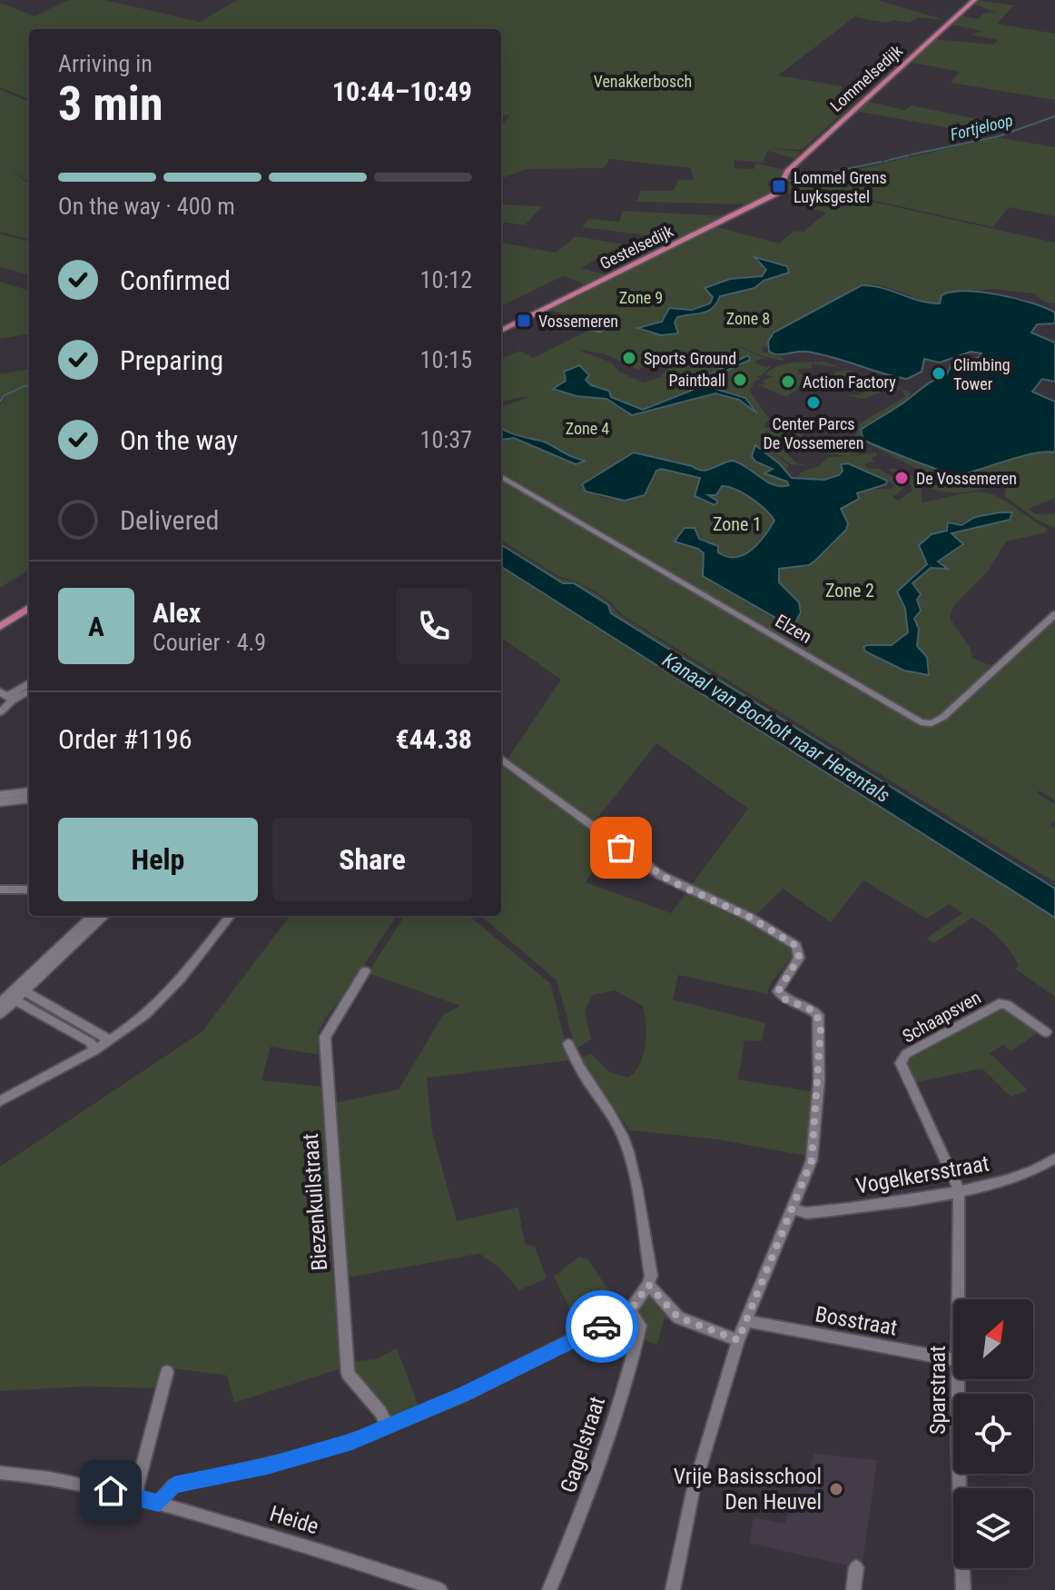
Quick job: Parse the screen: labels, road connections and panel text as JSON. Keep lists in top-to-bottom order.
{
  "streets": {
    "main road": ["Lommelsedijk", "Gestelsedijk"],
    "street": [
      "Elzen",
      "Schaapsven",
      "Vogelkersstraat",
      "Biezenkuilstraat",
      "Bosstraat",
      "Sparstraat",
      "Gagelstraat",
      "Heide"
    ]
  },
  "crossings": [
    ["Lommelsedijk", "Gestelsedijk"],
    ["Schaapsven", "Vogelkersstraat"],
    ["Schaapsven", "Sparstraat"],
    ["Vogelkersstraat", "Sparstraat"]
  ],
  "water": ["Fortjeloop", "Kanaal van Bocholt naar Herentals"],
  "parks": [
    "Venakkerbosch",
    "Zone 9",
    "Zone 8",
    "Zone 4",
    "Zone 1",
    "Zone 2"
  ],
  "places": {
    "transit": ["Lommel Grens Luyksgestel", "Vossemeren"],
    "other": [
      "Sports Ground",
      "Climbing Tower",
      "Paintball",
      "Action Factory",
      "Center Parcs De Vossemeren",
      "De Vossemeren",
      "Vrije Basisschool Den Heuvel"
    ]
  },
  "north": "top right",
  "page": {
    "heading": ["3 min", "Arriving in", "10:44–10:49"],
    "panel": [
      "Alex",
      "Courier · 4.9",
      "Order #1196",
      "€44.38"
    ],
    "bar": "On the way · 400 m",
    "list": [
      ["Confirmed", "10:12"],
      ["Preparing", "10:15"],
      ["On the way", "10:37"],
      "Delivered"
    ],
    "round": "A",
    "buttons": ["Help", "Share"]
  }
}
